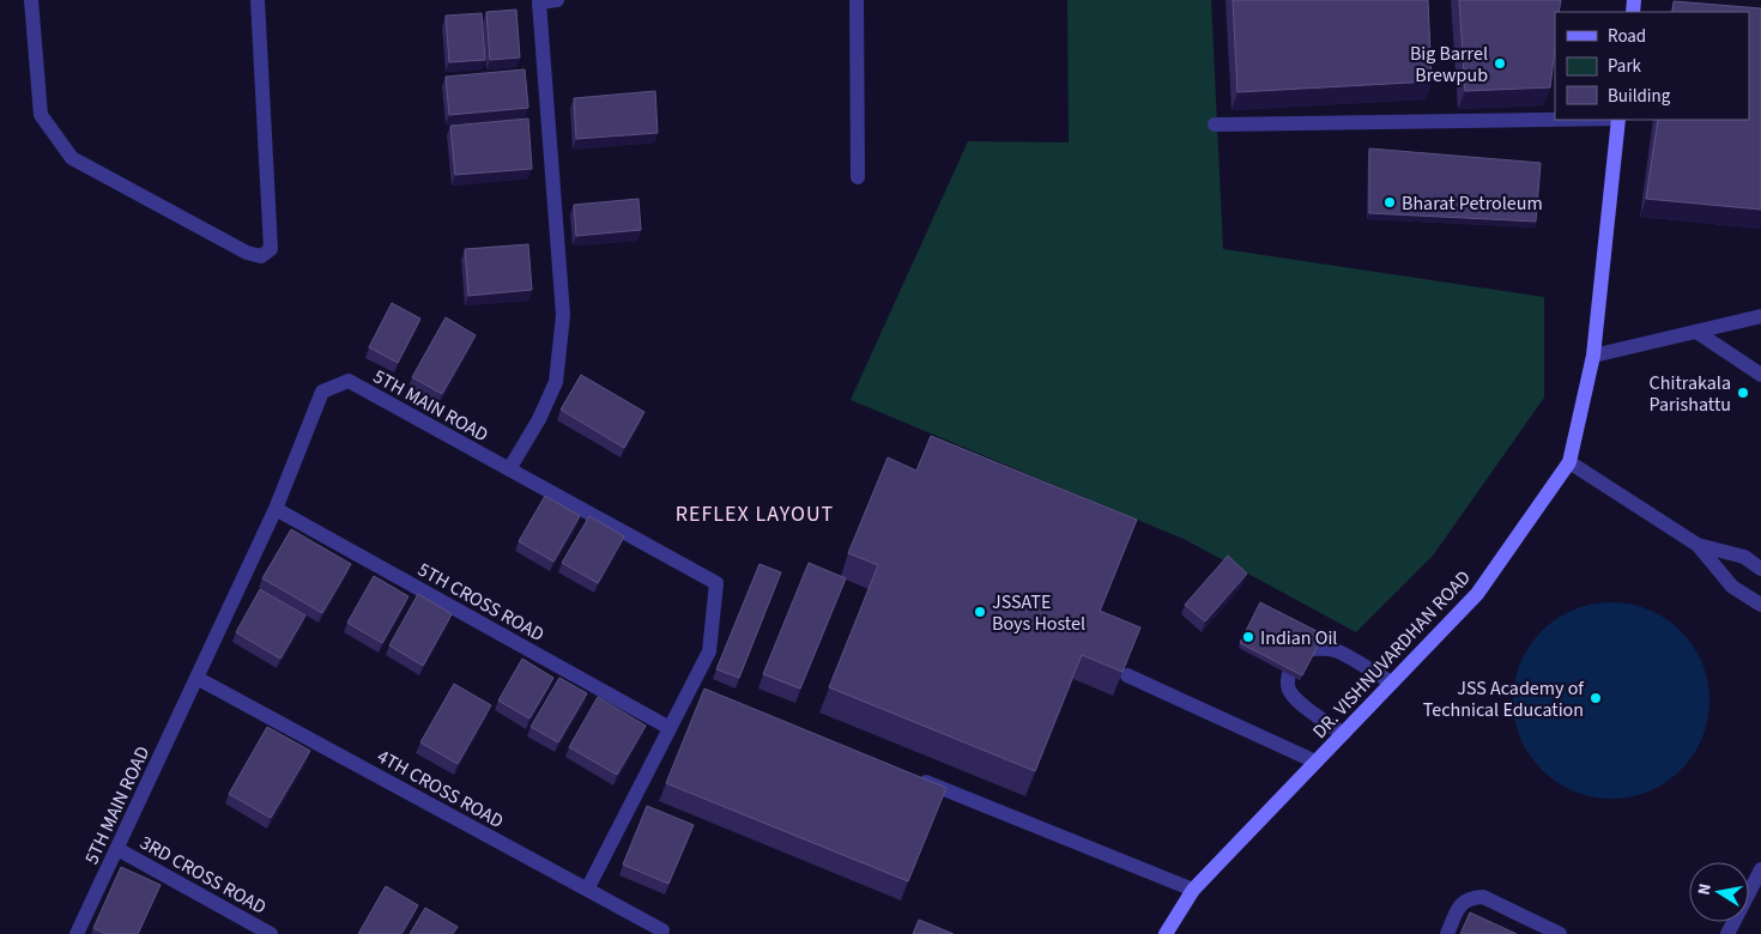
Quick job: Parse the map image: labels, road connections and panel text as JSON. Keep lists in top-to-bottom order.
{
  "streets": {
    "main road": ["DR. VISHNUVARDHAN ROAD"],
    "street": [
      "5TH MAIN ROAD",
      "5TH CROSS ROAD",
      "4TH CROSS ROAD",
      "3RD CROSS ROAD"
    ]
  },
  "crossings": [
    ["5TH MAIN ROAD", "5TH CROSS ROAD"],
    ["5TH MAIN ROAD", "4TH CROSS ROAD"],
    ["5TH MAIN ROAD", "3RD CROSS ROAD"]
  ],
  "districts": ["REFLEX LAYOUT"],
  "places": [
    "Big Barrel Brewpub",
    "Bharat Petroleum",
    "Chitrakala Parishattu",
    "JSSATE Boys Hostel",
    "Indian Oil",
    "JSS Academy of Technical Education"
  ],
  "legend": ["Road", "Park", "Building"],
  "north": "left"
}
